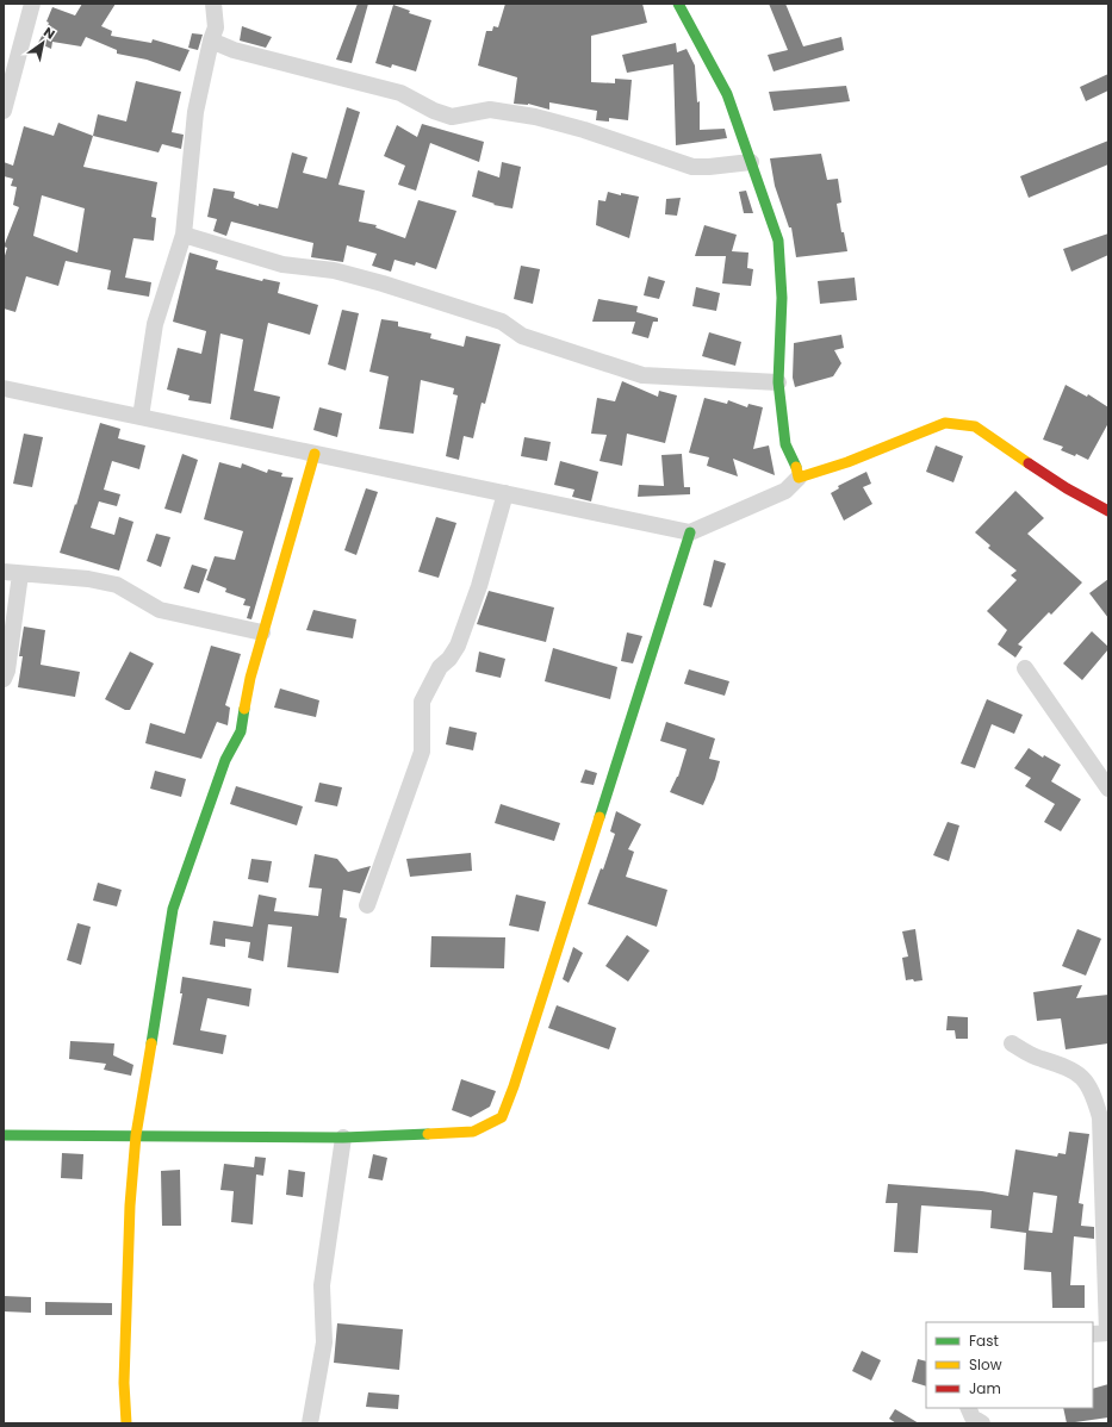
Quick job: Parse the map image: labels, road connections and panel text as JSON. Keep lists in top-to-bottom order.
{
  "legend": ["Fast", "Slow", "Jam"],
  "north": "top right"
}
